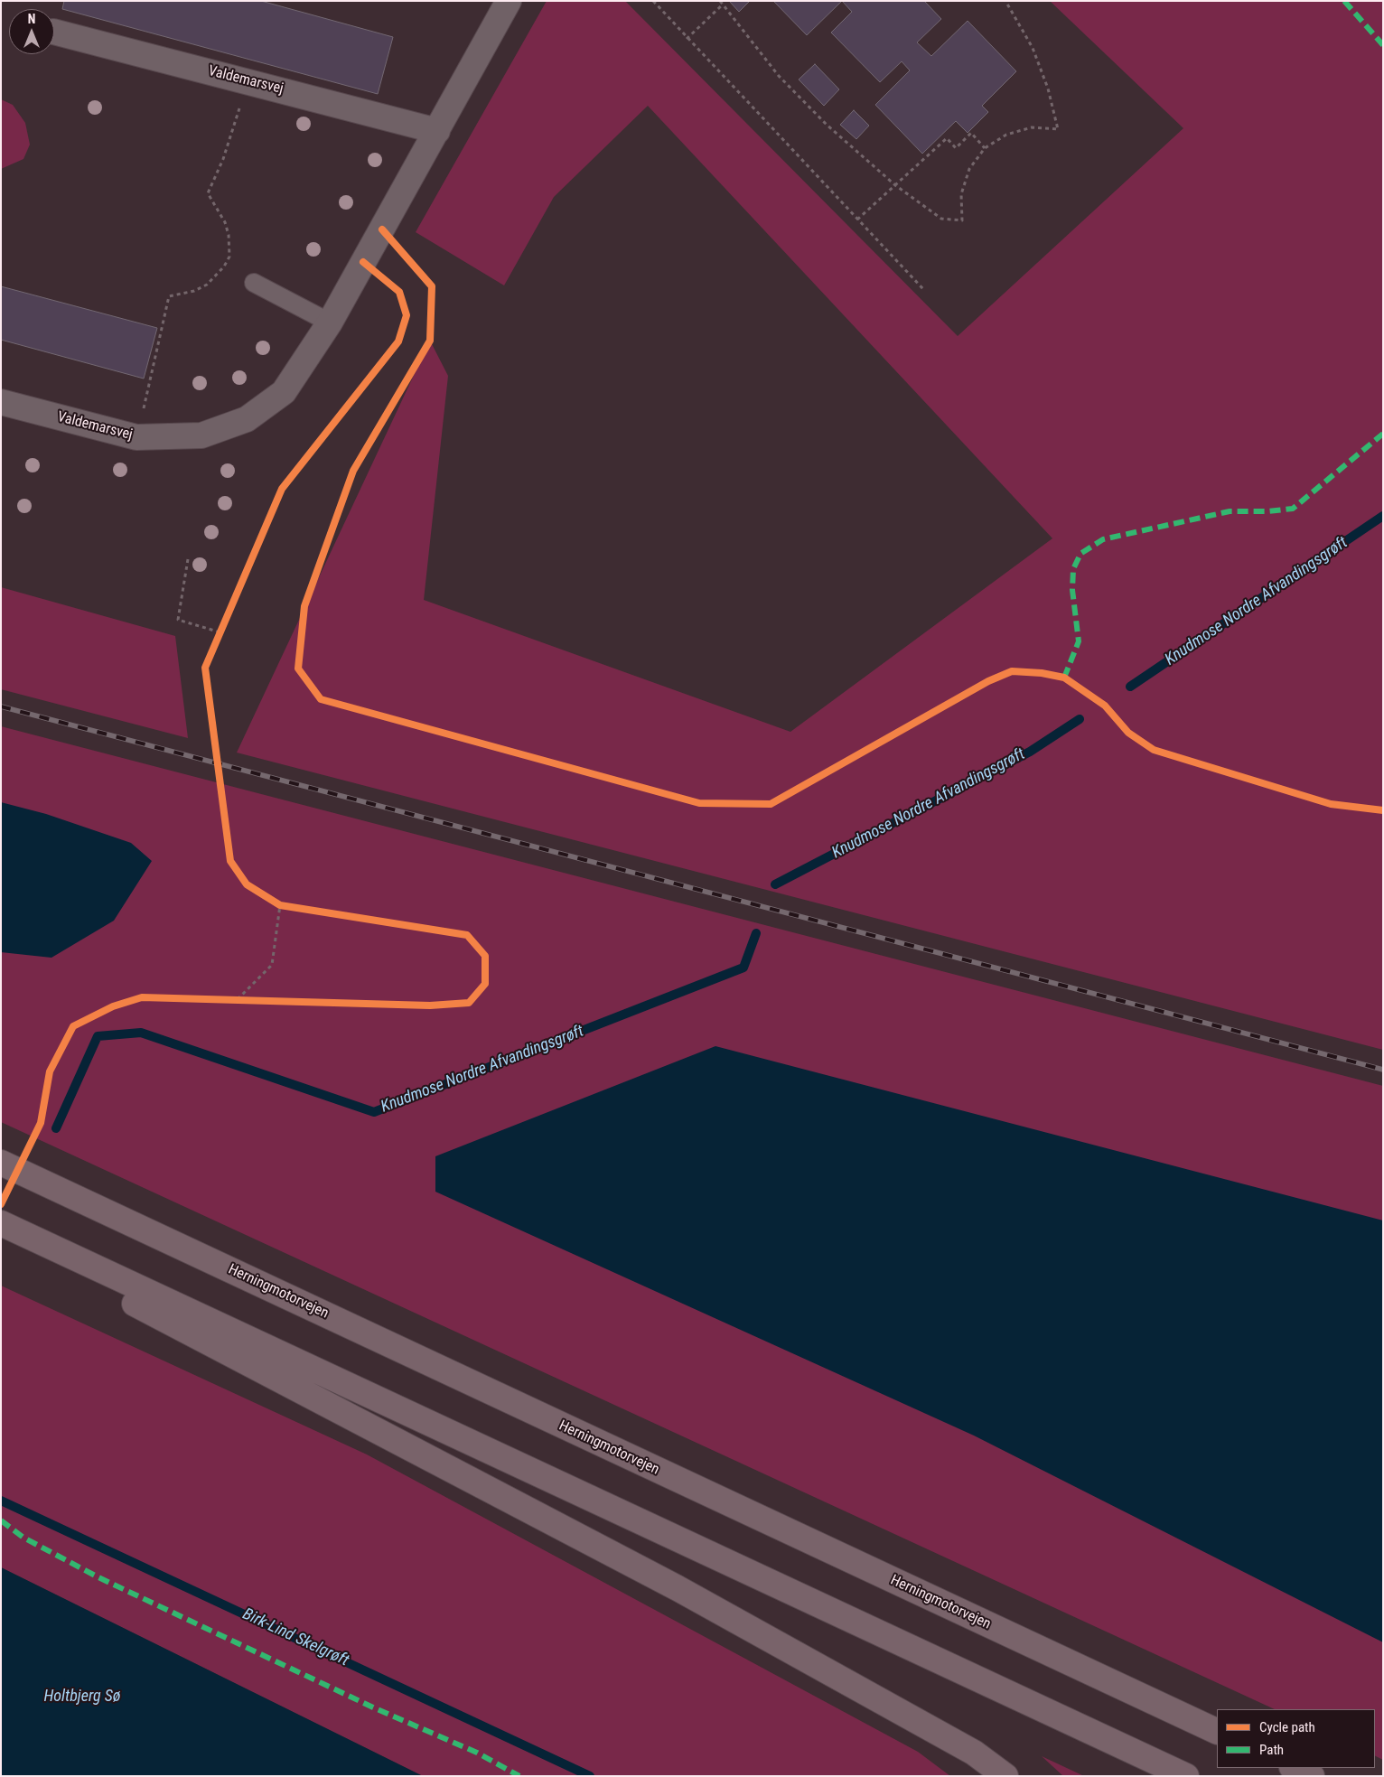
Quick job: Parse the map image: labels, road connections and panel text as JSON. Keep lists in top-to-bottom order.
{
  "streets": {
    "highway": ["Herningmotorvejen"],
    "street": ["Valdemarsvej"]
  },
  "water": ["Knudmose Nordre Afvandingsgrøft", "Birk-Lind Skelgrøft", "Holtbjerg Sø"],
  "legend": ["Cycle path", "Path"],
  "north": "top"
}
